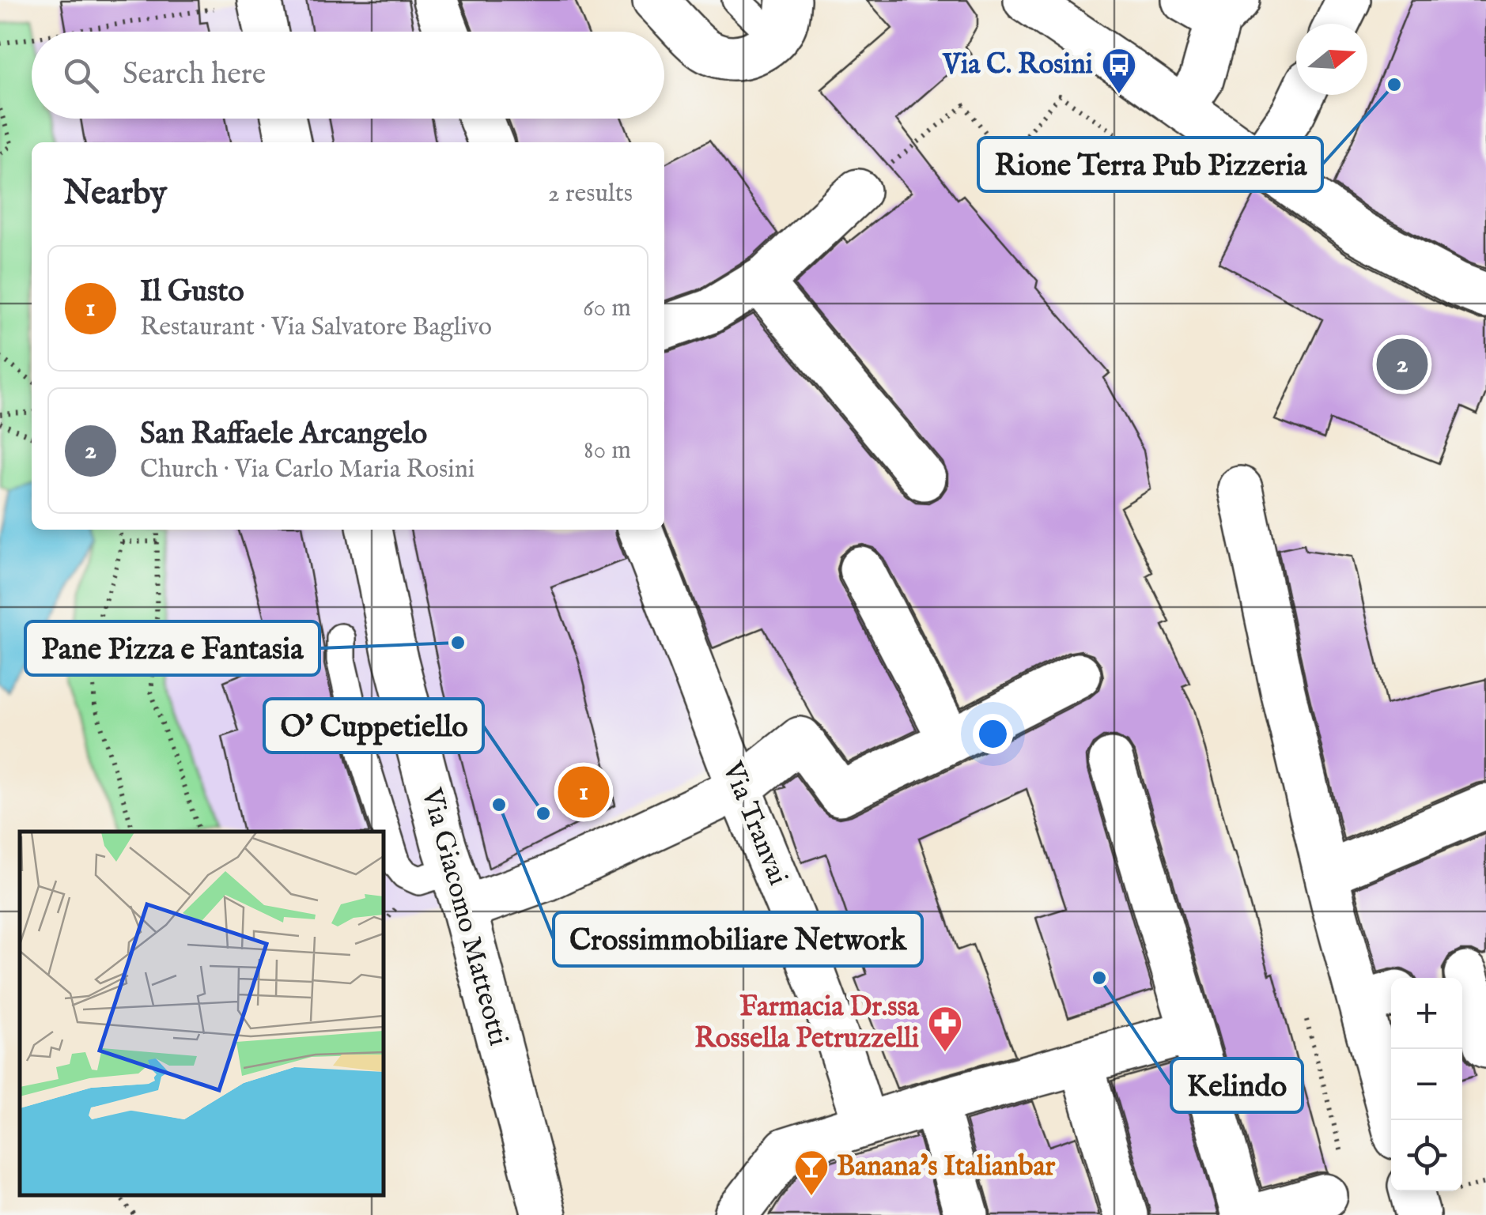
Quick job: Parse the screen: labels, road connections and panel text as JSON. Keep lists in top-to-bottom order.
{
  "streets": {
    "street": ["Via Tranvai", "Via Giacomo Matteotti"]
  },
  "places": {
    "other": [
      "Rione Terra Pub Pizzeria",
      "Pane Pizza e Fantasia",
      "Crossimmobiliare Network",
      "O' Cuppetiello",
      "Kelindo"
    ],
    "bus stop": ["Via C. Rosini"],
    "pharmacy": ["Farmacia Dr.ssa Rossella Petruzzelli"],
    "bar": ["Banana's Italianbar"]
  },
  "north": "right",
  "page": {
    "search": "Search here",
    "heading": ["Nearby", "2 results"],
    "list": [
      {
        "mark": "1",
        "name": "Il Gusto",
        "note": "Restaurant · Via Salvatore Baglivo",
        "value": "60 m"
      },
      {
        "mark": "2",
        "name": "San Raffaele Arcangelo",
        "note": "Church · Via Carlo Maria Rosini",
        "value": "80 m"
      }
    ],
    "pins": ["2", "1"],
    "map_buttons": ["+", "−"]
  }
}
